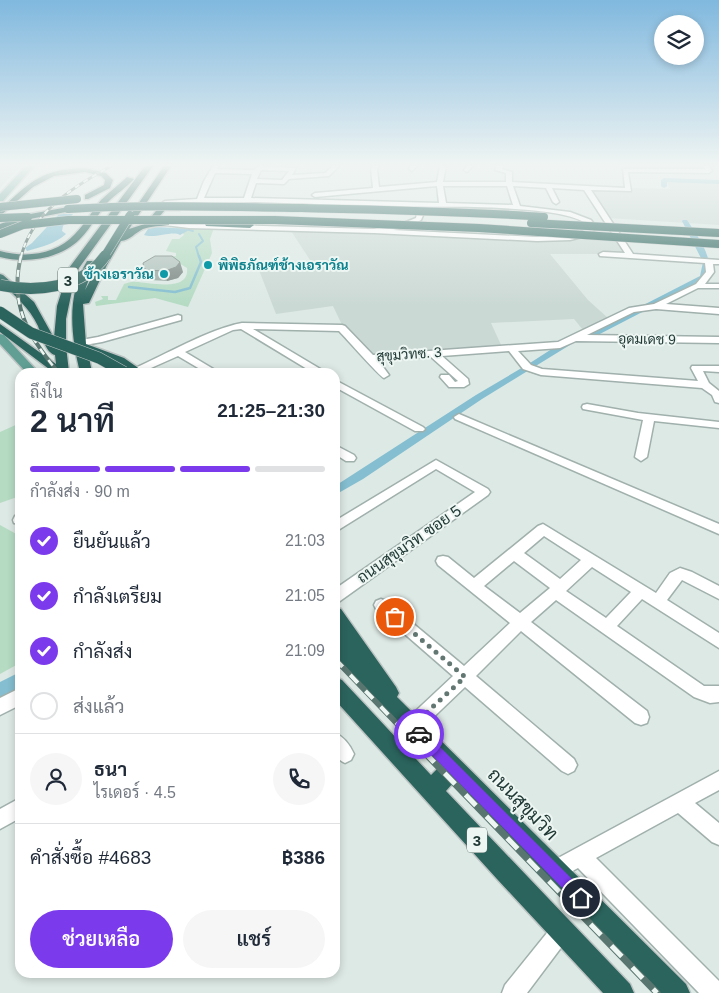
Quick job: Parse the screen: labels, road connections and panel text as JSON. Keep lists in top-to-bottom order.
{
  "streets": {
    "highway": ["3", "ถนนสุขุมวิท"],
    "street": ["อุดมเดช 9", "สุขุมวิทซ. 3", "ถนนสุขุมวิท ซอย 5"]
  },
  "crossings": [
    ["อุดมเดช 9", "สุขุมวิทซ. 3"]
  ],
  "places": ["พิพิธภัณฑ์ช้างเอราวัณ", "ช้างเอราวัณ"],
  "page": {
    "heading": ["2 นาที", "ถึงใน", "21:25–21:30"],
    "panel": [
      "ธนา",
      "ไรเดอร์ · 4.5",
      "คำสั่งซื้อ #4683",
      "฿386"
    ],
    "bar": "กำลังส่ง · 90 m",
    "list": [
      ["ยืนยันแล้ว", "21:03"],
      ["กำลังเตรียม", "21:05"],
      ["กำลังส่ง", "21:09"],
      "ส่งแล้ว"
    ],
    "buttons": ["ช่วยเหลือ", "แชร์"]
  }
}
